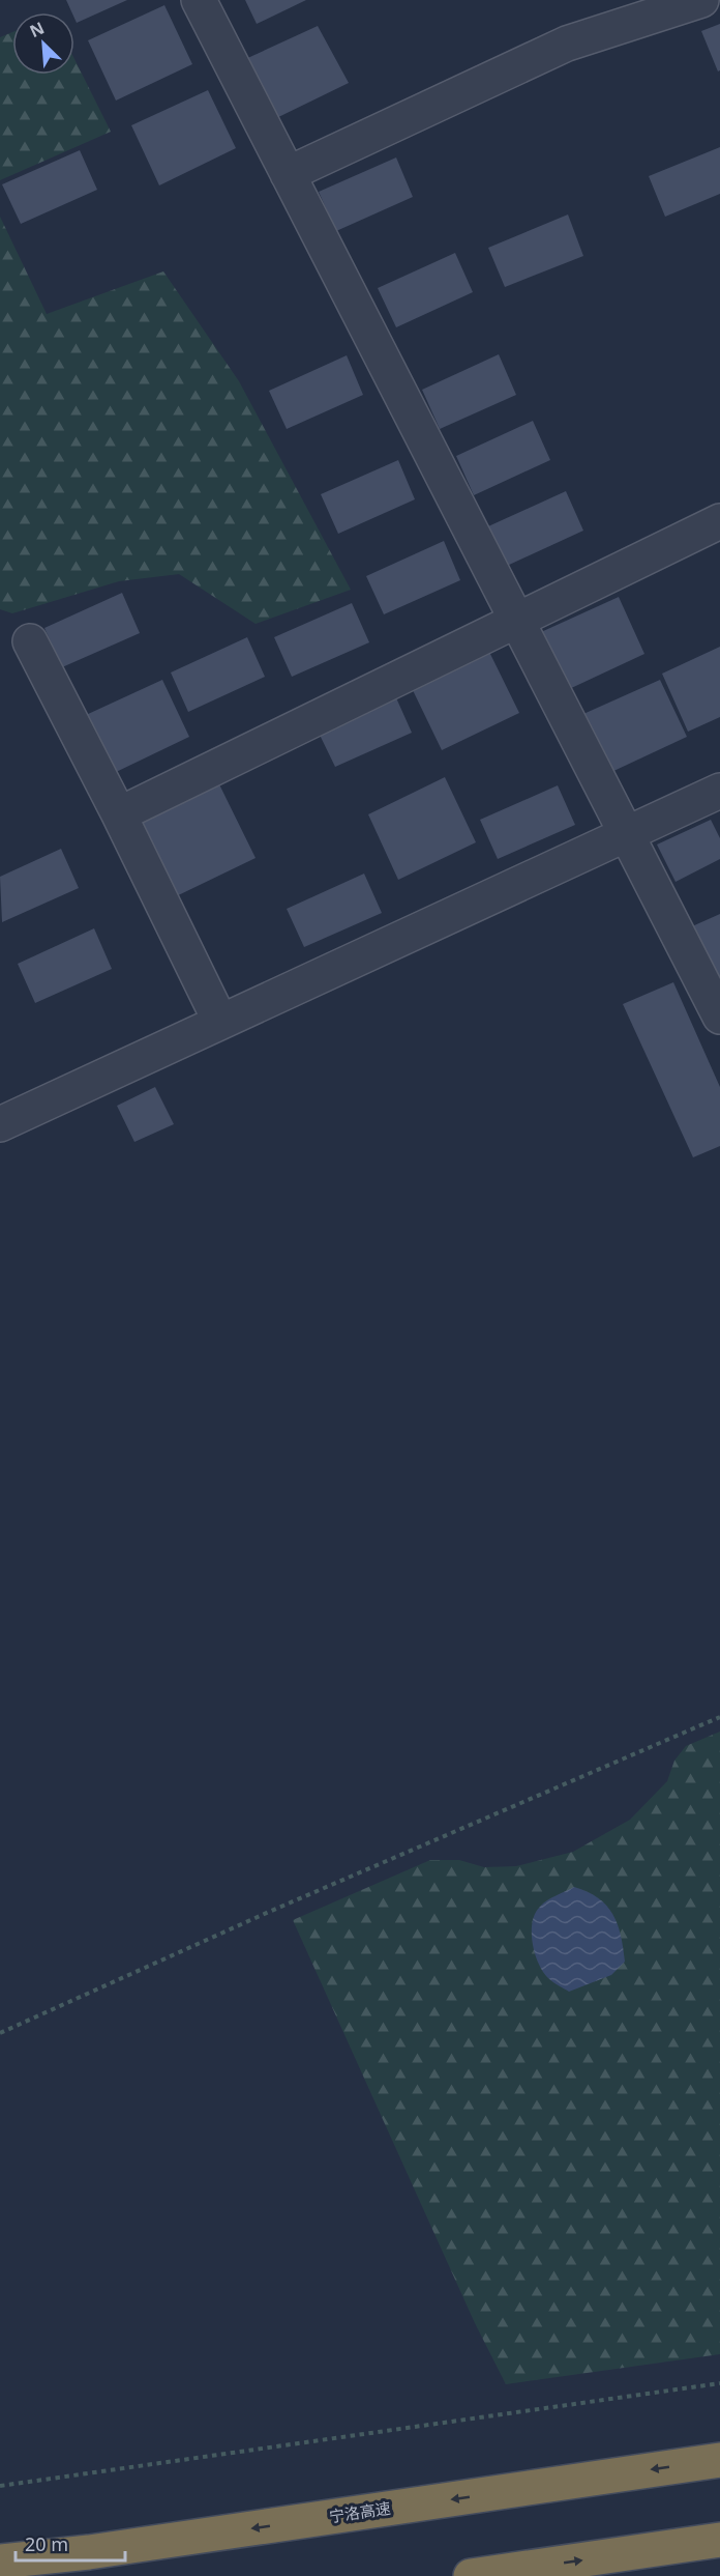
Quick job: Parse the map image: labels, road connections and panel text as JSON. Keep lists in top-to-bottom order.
{
  "streets": {
    "highway": ["宁洛高速"]
  },
  "scale_bar": "20 m",
  "north": "top left"
}
